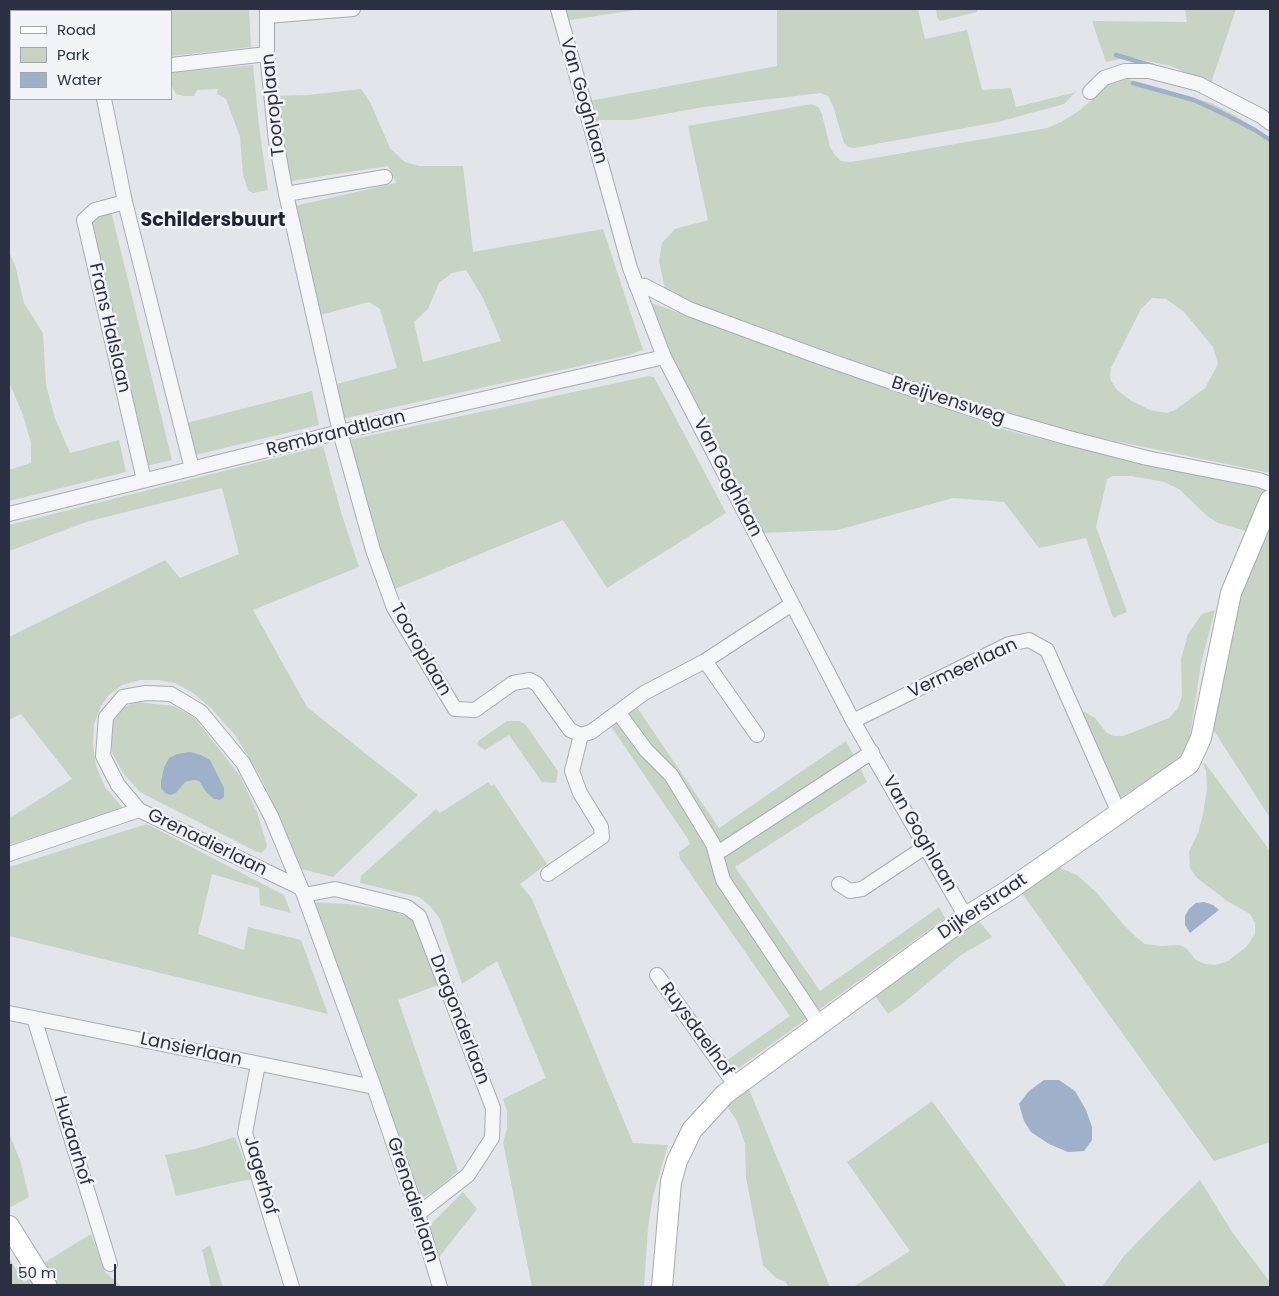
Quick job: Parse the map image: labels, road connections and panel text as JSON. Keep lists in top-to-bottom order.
{
  "streets": {
    "street": [
      "Van Goghlaan",
      "Tooroplaan",
      "Frans Halslaan",
      "Breijvensweg",
      "Rembrandtlaan",
      "Vermeerlaan",
      "Grenadierlaan",
      "Dijkerstraat",
      "Dragonderlaan",
      "Ruysdaelhof",
      "Lansierlaan",
      "Huzaarhof",
      "Jagerhof"
    ]
  },
  "crossings": [
    ["Van Goghlaan", "Breijvensweg"],
    ["Van Goghlaan", "Rembrandtlaan"],
    ["Van Goghlaan", "Vermeerlaan"],
    ["Van Goghlaan", "Dijkerstraat"],
    ["Tooroplaan", "Rembrandtlaan"],
    ["Frans Halslaan", "Rembrandtlaan"],
    ["Vermeerlaan", "Dijkerstraat"],
    ["Grenadierlaan", "Dragonderlaan"],
    ["Grenadierlaan", "Lansierlaan"],
    ["Dijkerstraat", "Ruysdaelhof"],
    ["Lansierlaan", "Huzaarhof"],
    ["Lansierlaan", "Jagerhof"]
  ],
  "districts": ["Schildersbuurt"],
  "legend": ["Road", "Park", "Water"],
  "scale_bar": "50 m"
}
